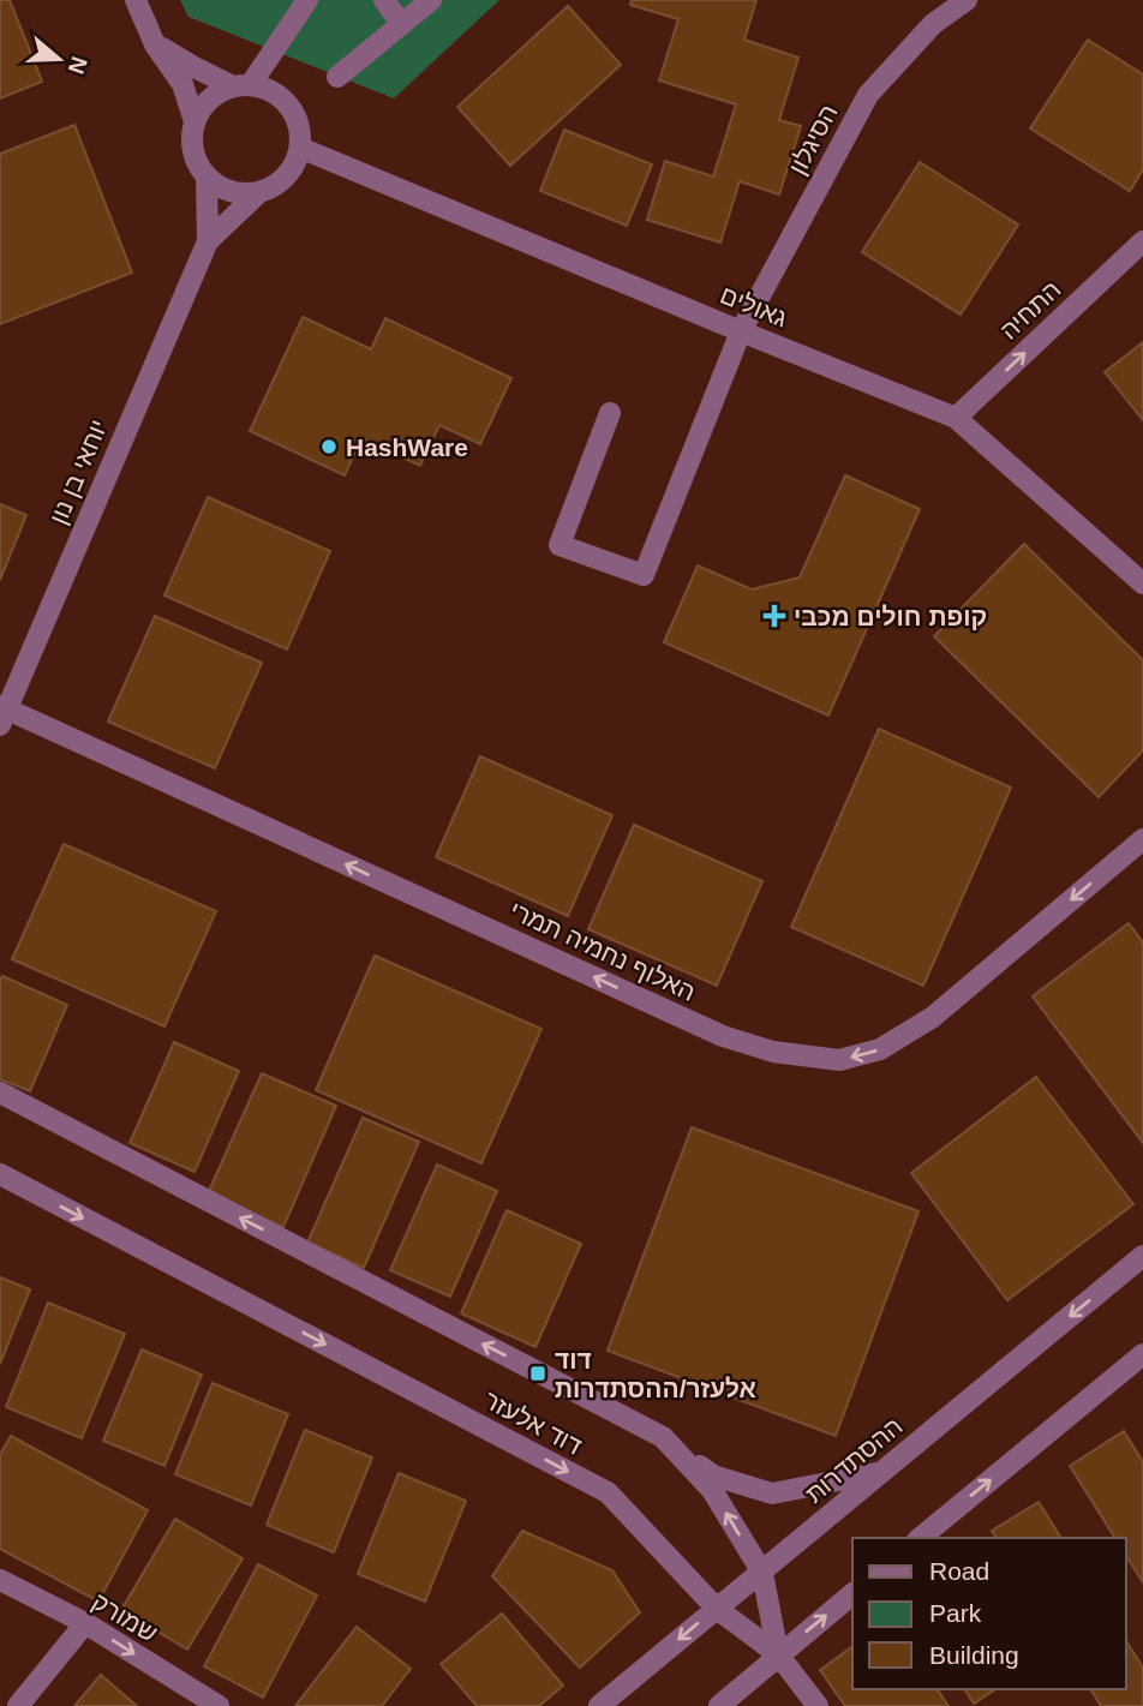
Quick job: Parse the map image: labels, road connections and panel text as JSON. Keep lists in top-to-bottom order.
{
  "streets": {
    "street": [
      "הסיגלון",
      "גאולים",
      "התחיה",
      "יוחאי בן נון",
      "האלוף נחמיה תמרי",
      "דוד אלעזר",
      "ההסתדרות",
      "שמורק"
    ]
  },
  "crossings": [
    ["הסיגלון", "גאולים"],
    ["גאולים", "התחיה"],
    ["גאולים", "יוחאי בן נון"],
    ["יוחאי בן נון", "האלוף נחמיה תמרי"],
    ["דוד אלעזר", "ההסתדרות"]
  ],
  "one_way": ["התחיה", "האלוף נחמיה תמרי", "שמורק"],
  "places": {
    "other": ["HashWare"],
    "health": ["קופת חולים מכבי"],
    "transit": ["דוד אלעזר/ההסתדרות"]
  },
  "legend": ["Road", "Park", "Building"],
  "north": "right"
}
